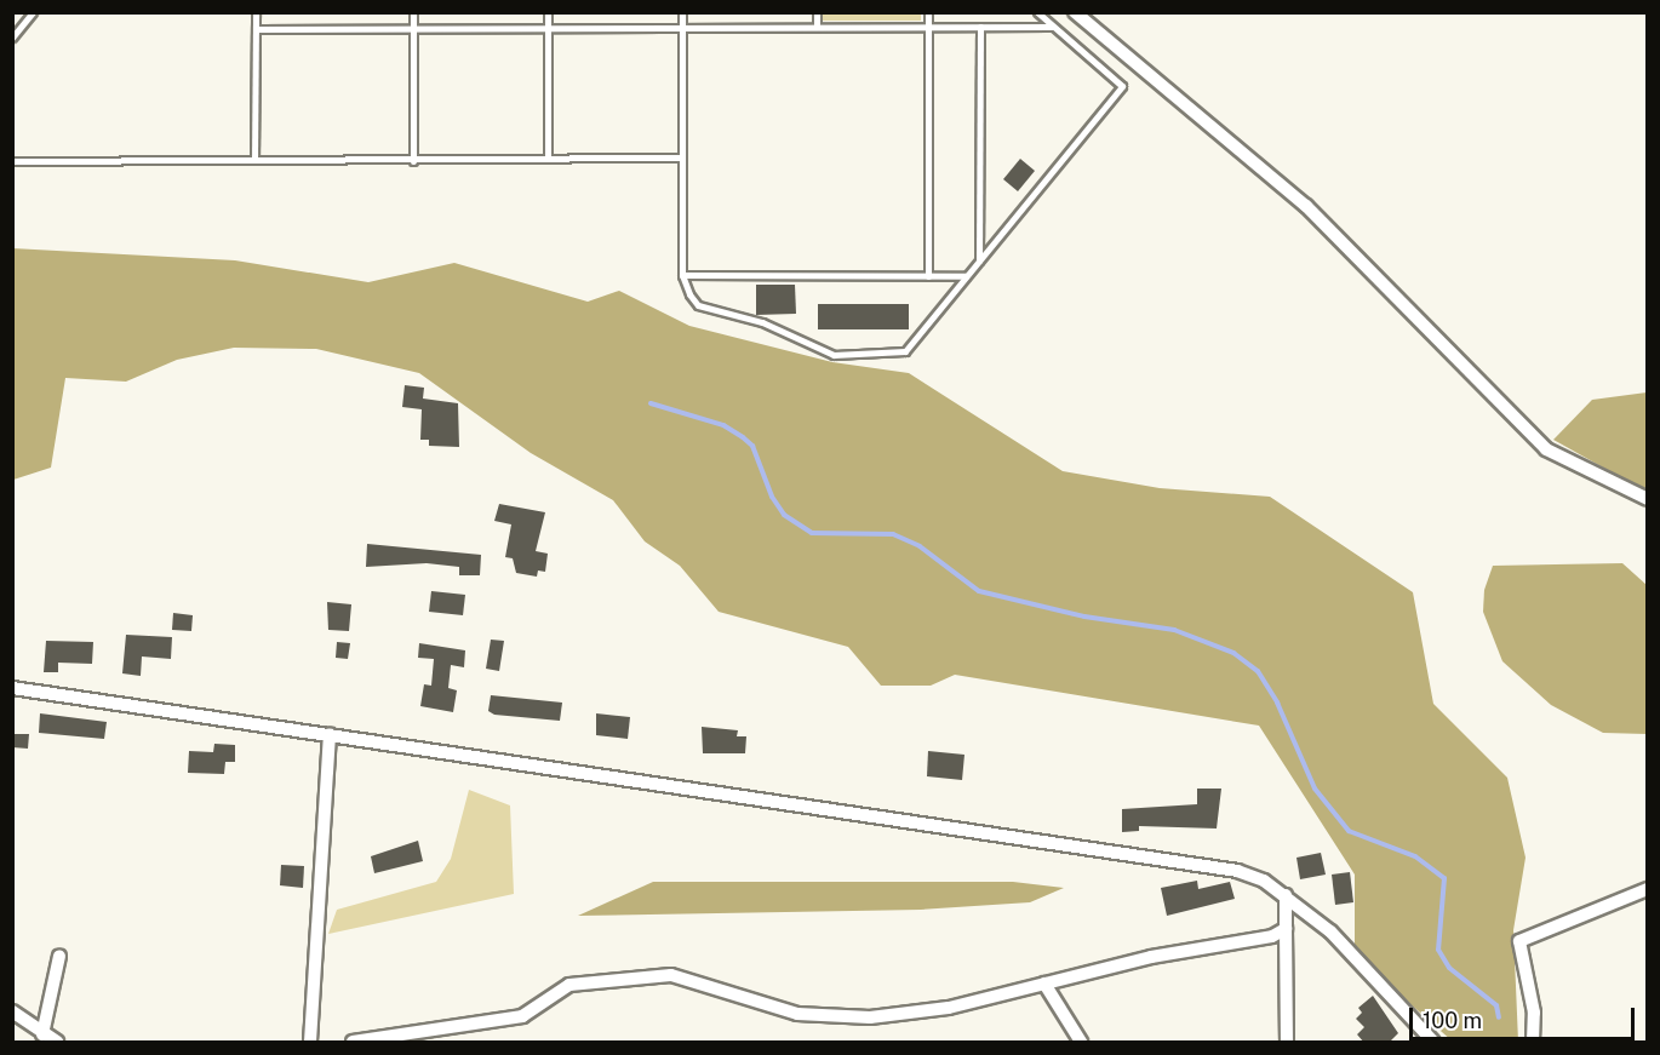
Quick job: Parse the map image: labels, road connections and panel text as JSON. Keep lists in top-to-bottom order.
{
  "scale_bar": "100 m"
}
